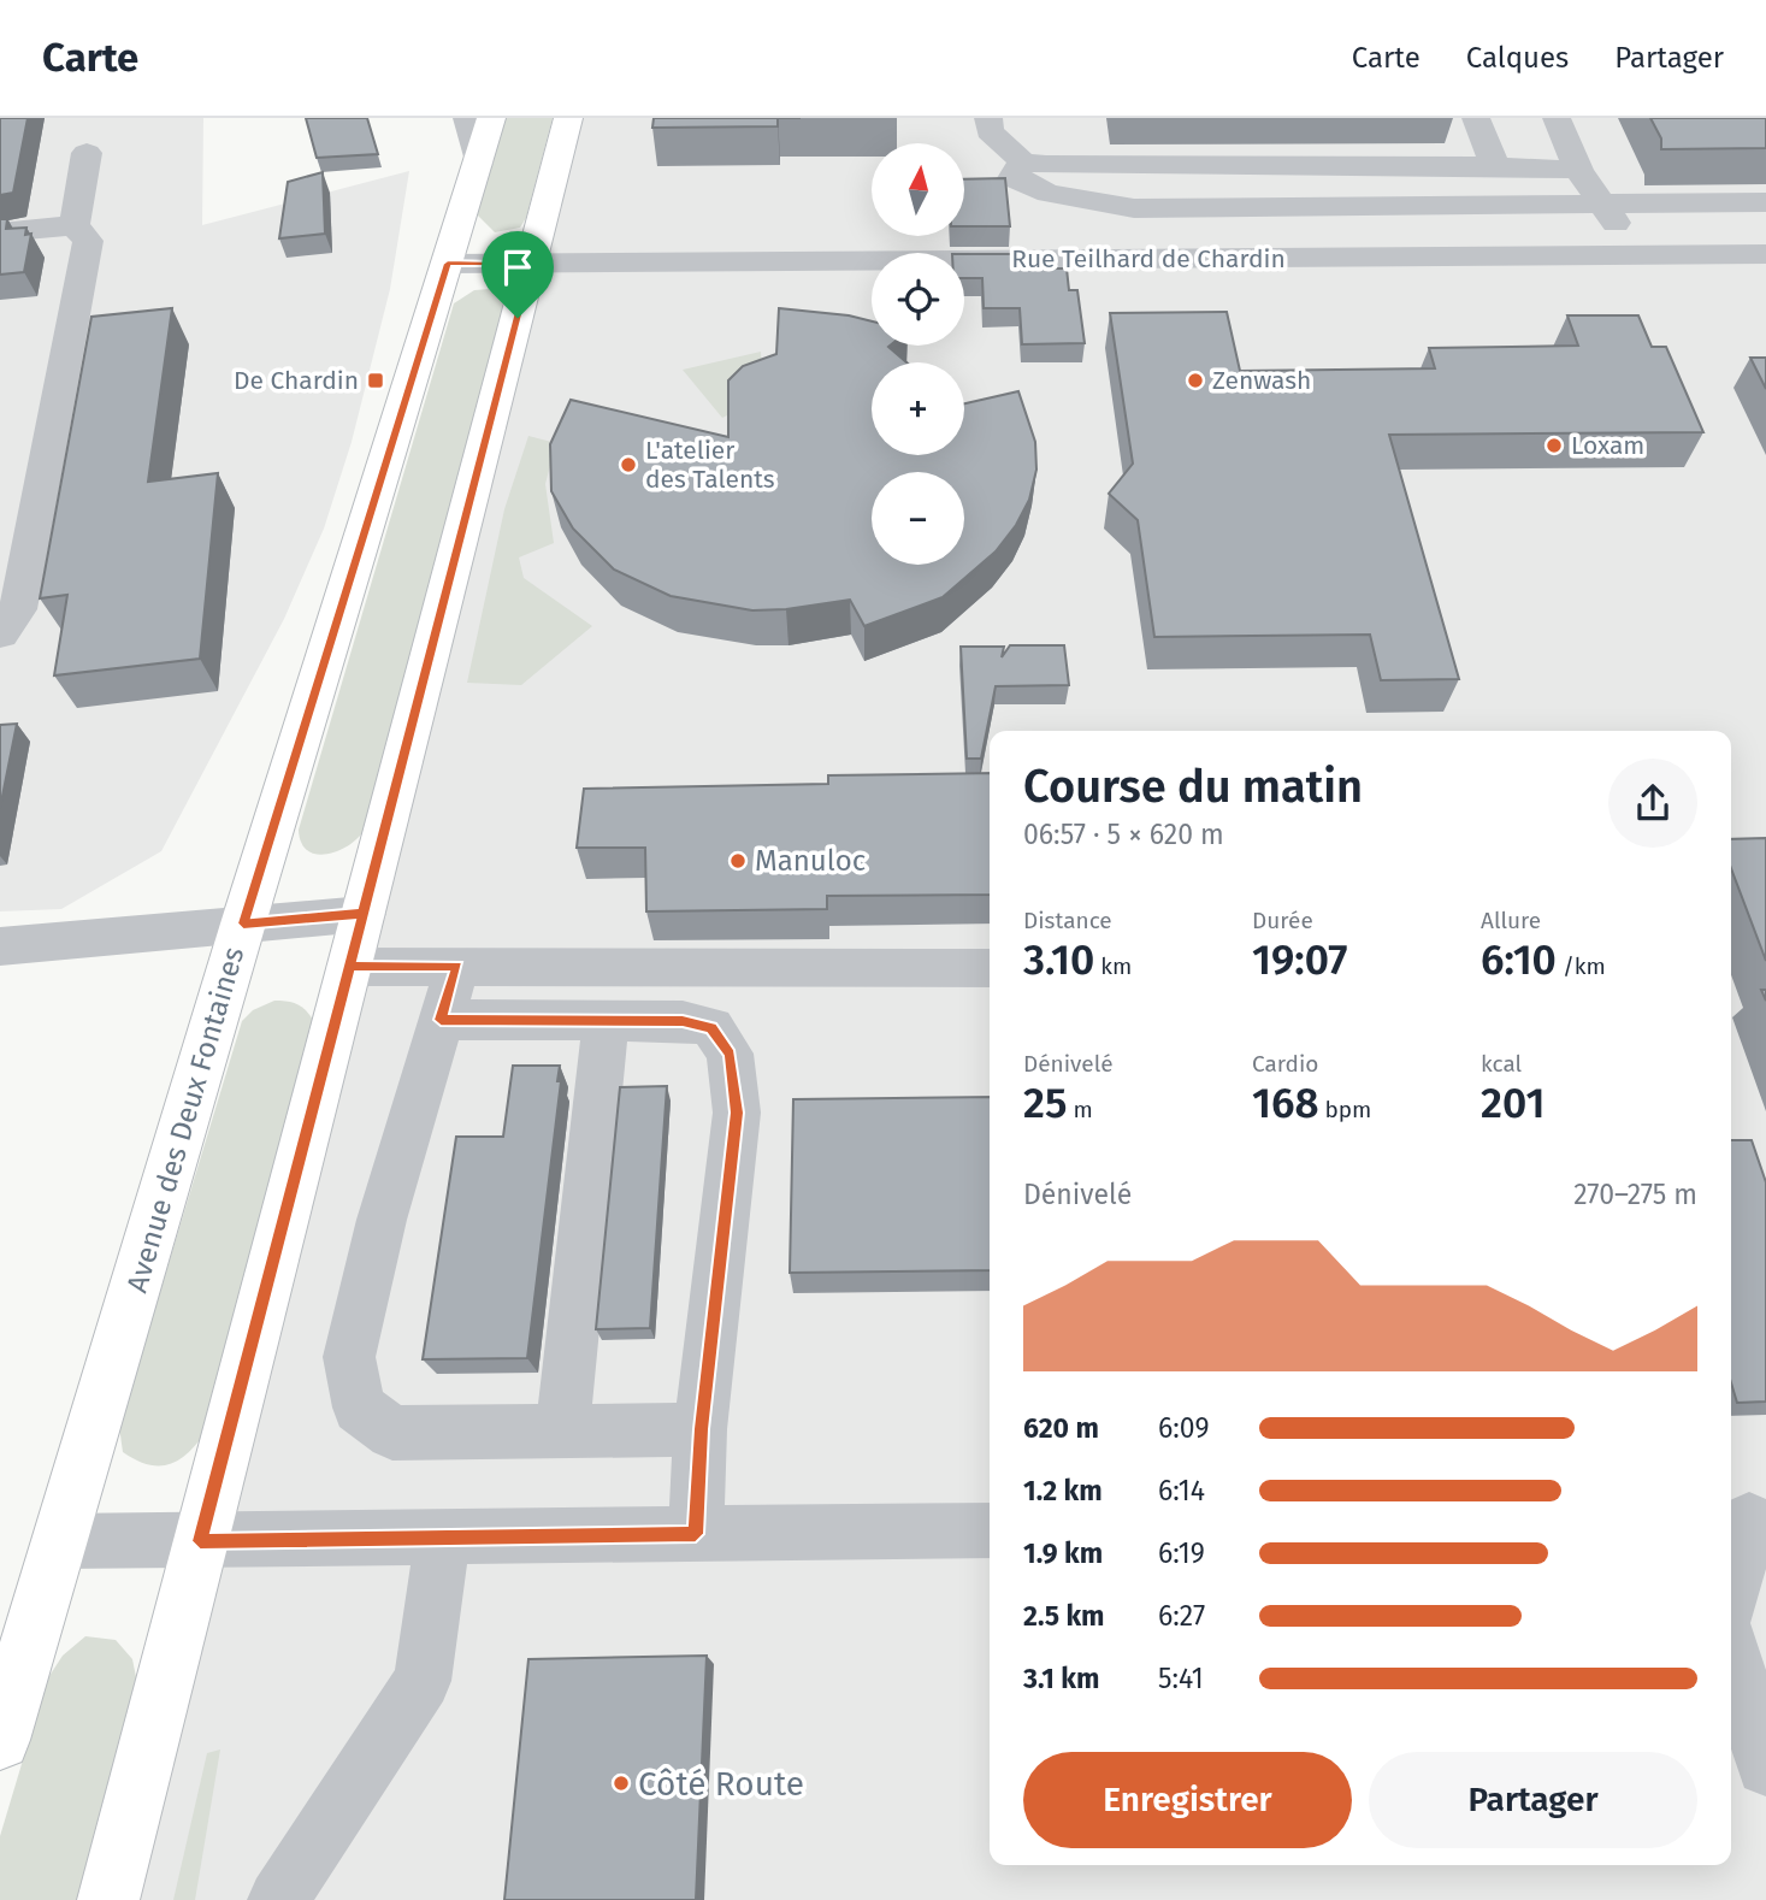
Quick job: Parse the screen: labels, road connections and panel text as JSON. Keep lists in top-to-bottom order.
{
  "streets": {
    "main road": ["Avenue des Deux Fontaines"],
    "street": ["Rue Teilhard de Chardin"]
  },
  "places": {
    "transit": ["De Chardin"],
    "other": [
      "Zenwash",
      "Loxam",
      "L'atelier des Talents",
      "Manuloc",
      "Côté Route"
    ]
  },
  "north": "top",
  "page": {
    "header": "Carte",
    "nav": ["Carte", "Calques", "Partager"],
    "map_buttons": ["+", "−"],
    "heading": ["Course du matin", "06:57 · 5 × 620 m"],
    "stats": [
      ["Distance", "3.10 km"],
      ["Durée", "19:07"],
      ["Allure", "6:10 /km"],
      ["Dénivelé", "25 m"],
      ["Cardio", "168 bpm"],
      ["kcal", "201"]
    ],
    "chart": ["Dénivelé", "270–275 m"],
    "list": [
      {
        "name": "620 m",
        "note": "6:09"
      },
      {
        "name": "1.2 km",
        "note": "6:14"
      },
      {
        "name": "1.9 km",
        "note": "6:19"
      },
      {
        "name": "2.5 km",
        "note": "6:27"
      },
      {
        "name": "3.1 km",
        "note": "5:41"
      }
    ],
    "buttons": ["Enregistrer", "Partager"]
  }
}
